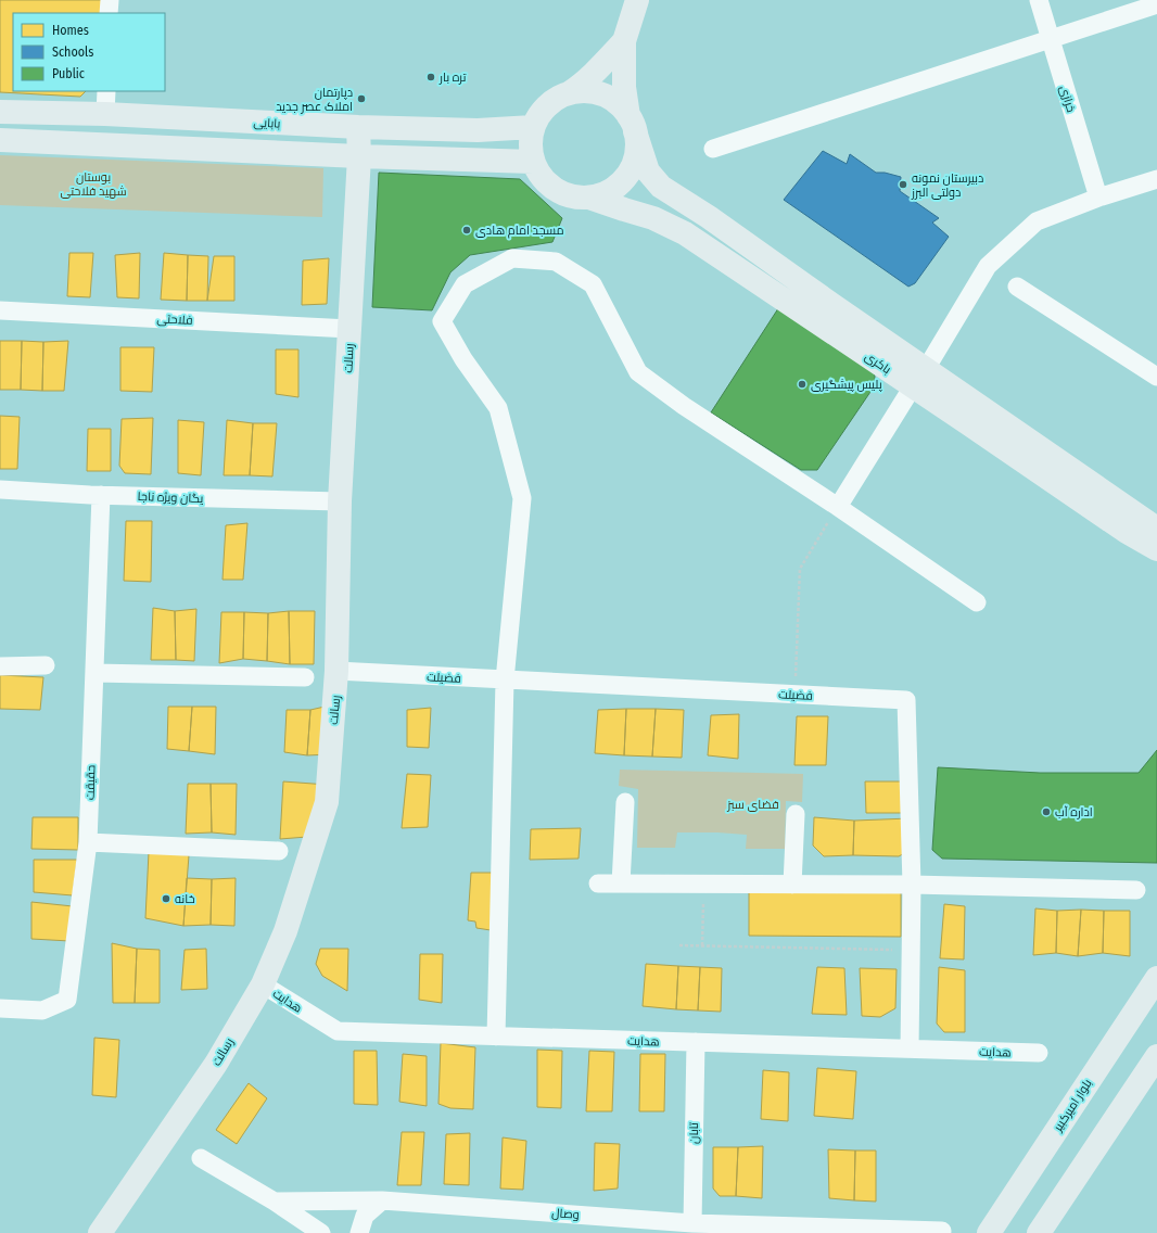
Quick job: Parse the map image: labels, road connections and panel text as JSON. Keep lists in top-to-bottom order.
{
  "streets": {
    "street": [
      "خرازی",
      "بابایی",
      "فلاحتی",
      "رسالت",
      "باکری",
      "یگان ویژه ناجا",
      "فضیلت",
      "حقیقت",
      "هدایت",
      "بلوار امیرکبیر",
      "تابان",
      "وصال"
    ]
  },
  "crossings": [
    ["بابایی", "رسالت"],
    ["بابایی", "باکری"],
    ["فلاحتی", "رسالت"],
    ["رسالت", "یگان ویژه ناجا"],
    ["رسالت", "فضیلت"],
    ["رسالت", "هدایت"],
    ["یگان ویژه ناجا", "حقیقت"],
    ["فضیلت", "هدایت"],
    ["هدایت", "تابان"],
    ["تابان", "وصال"]
  ],
  "parks": ["بوستان شهید فلاحتی", "فضای سبز"],
  "places": [
    "تره بار",
    "دپارتمان املاک عصر جدید",
    "دبیرستان نمونه دولتی البرز",
    "مسجد امام هادی",
    "پلیس پیشگیری",
    "اداره آب",
    "خانه"
  ],
  "legend": ["Homes", "Schools", "Public"]
}
